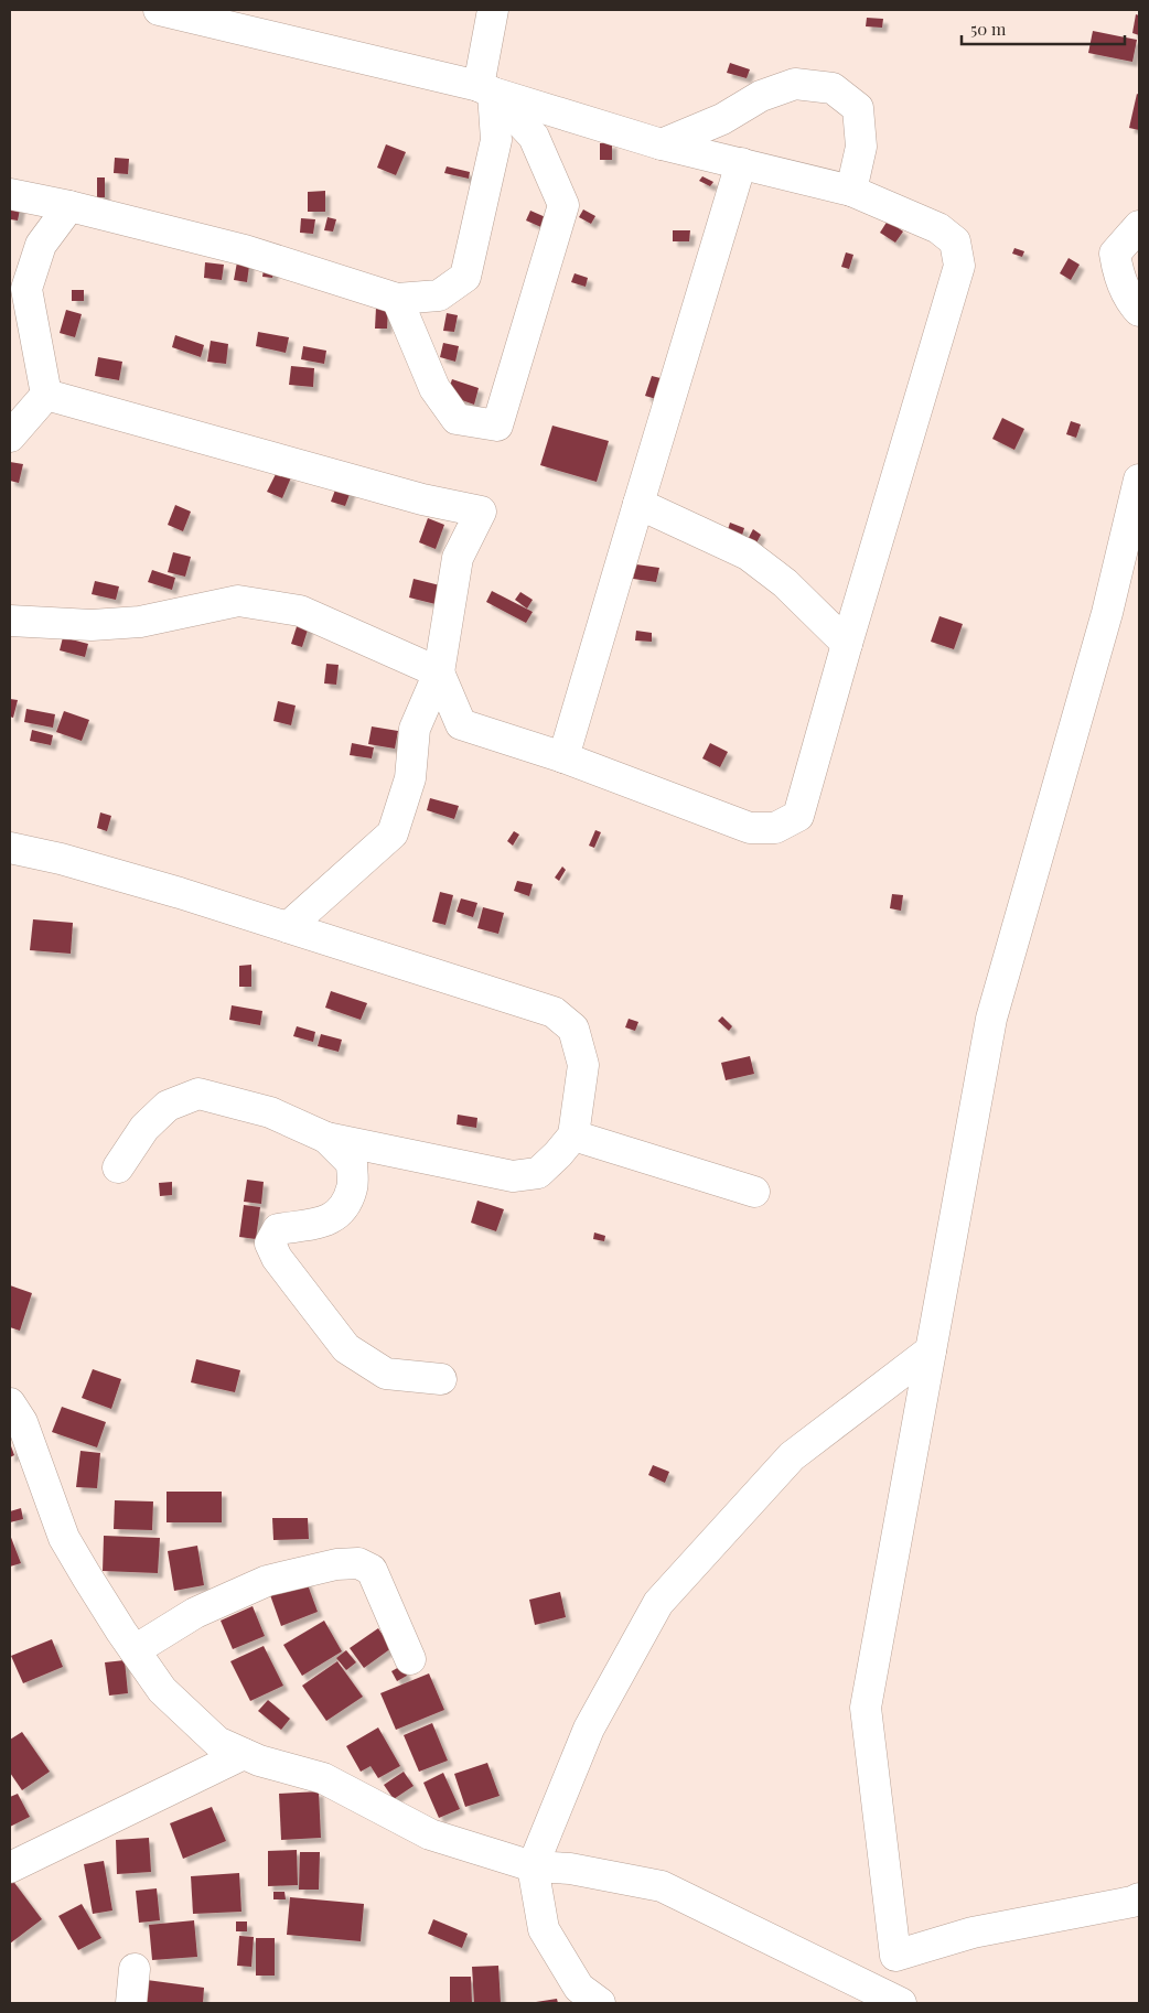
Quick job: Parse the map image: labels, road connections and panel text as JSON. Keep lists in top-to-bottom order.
{
  "scale_bar": "50 m"
}
